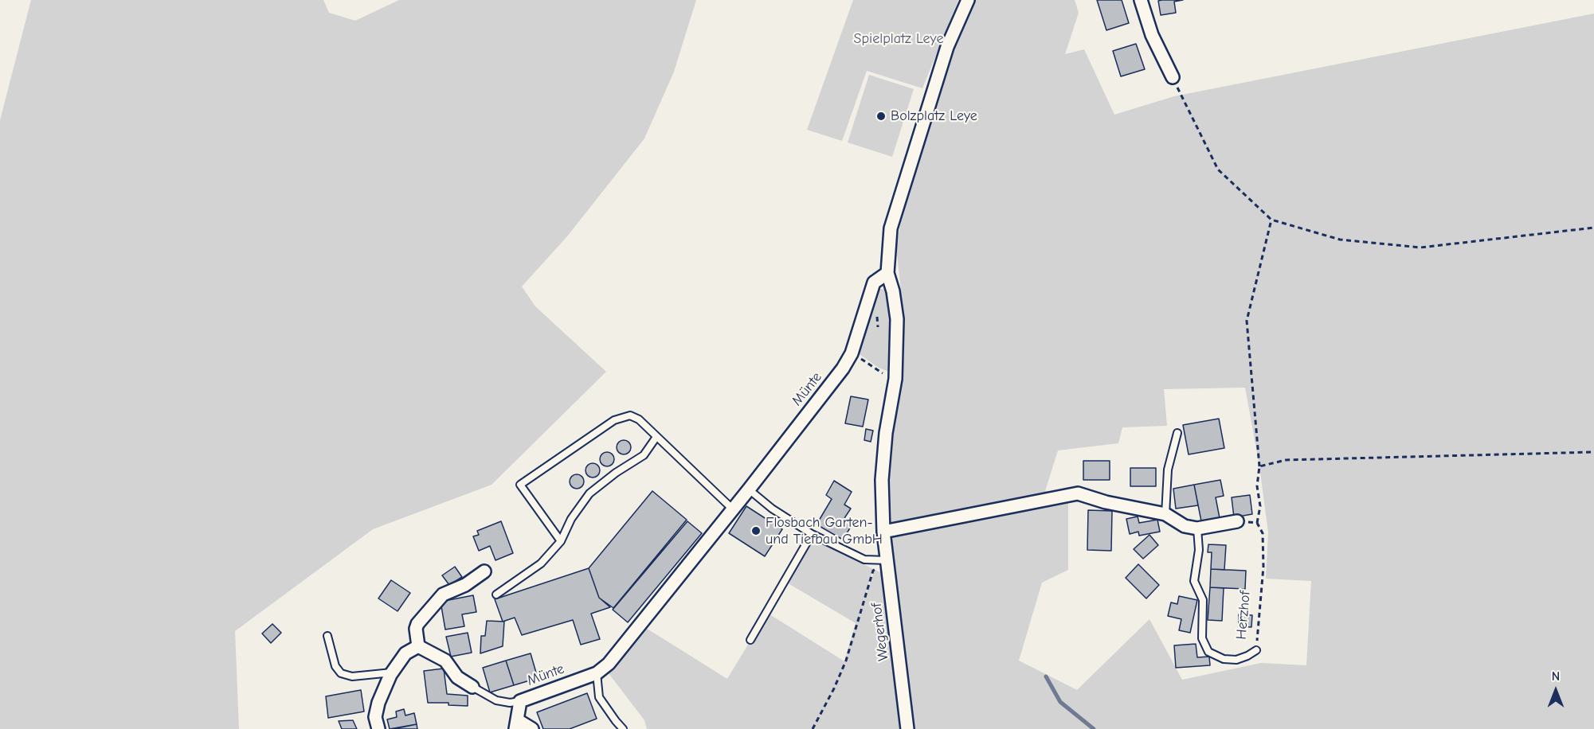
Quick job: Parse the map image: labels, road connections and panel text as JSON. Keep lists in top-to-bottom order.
{
  "streets": {
    "street": ["Münte", "Wegerhof"],
    "lane": ["Herzhof"]
  },
  "crossings": [
    ["Münte", "Wegerhof"]
  ],
  "parks": ["Spielplatz Leye"],
  "places": ["Bolzplatz Leye", "Flosbach Garten- und Tiefbau GmbH"],
  "north": "top"
}
